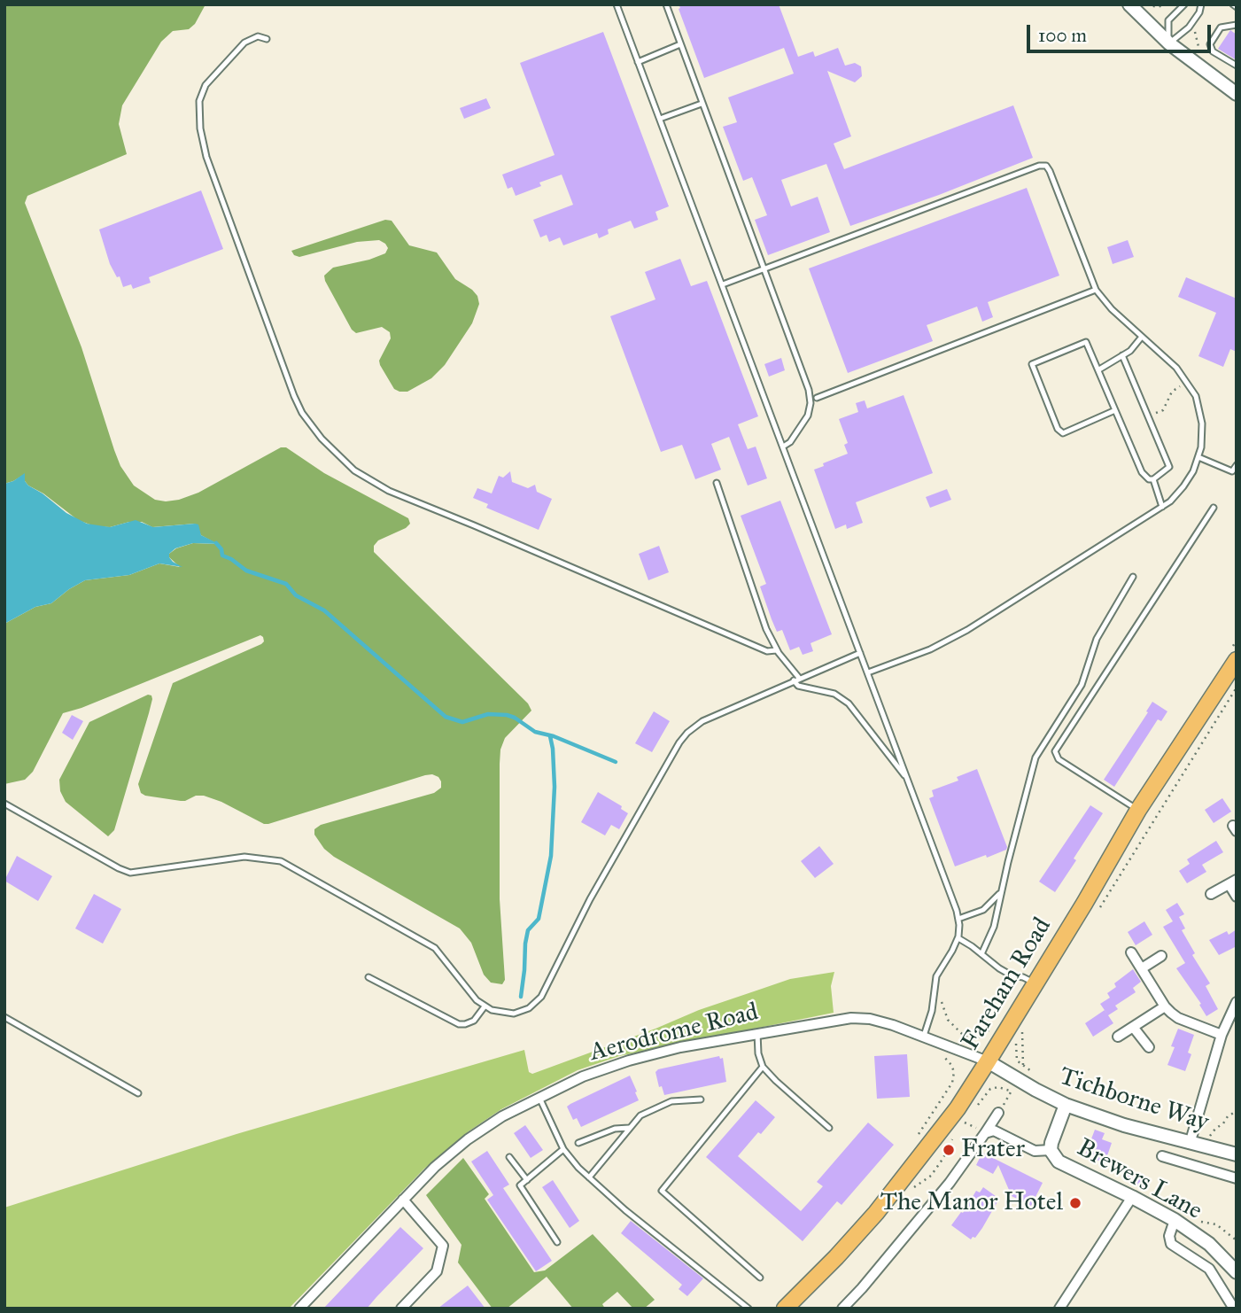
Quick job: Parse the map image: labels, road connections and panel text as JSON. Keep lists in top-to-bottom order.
{
  "streets": {
    "main road": ["Fareham Road"],
    "street": ["Aerodrome Road", "Tichborne Way", "Brewers Lane"]
  },
  "crossings": [
    ["Fareham Road", "Aerodrome Road"],
    ["Fareham Road", "Tichborne Way"],
    ["Aerodrome Road", "Tichborne Way"],
    ["Tichborne Way", "Brewers Lane"]
  ],
  "places": ["Frater", "The Manor Hotel"],
  "scale_bar": "100 m"
}
